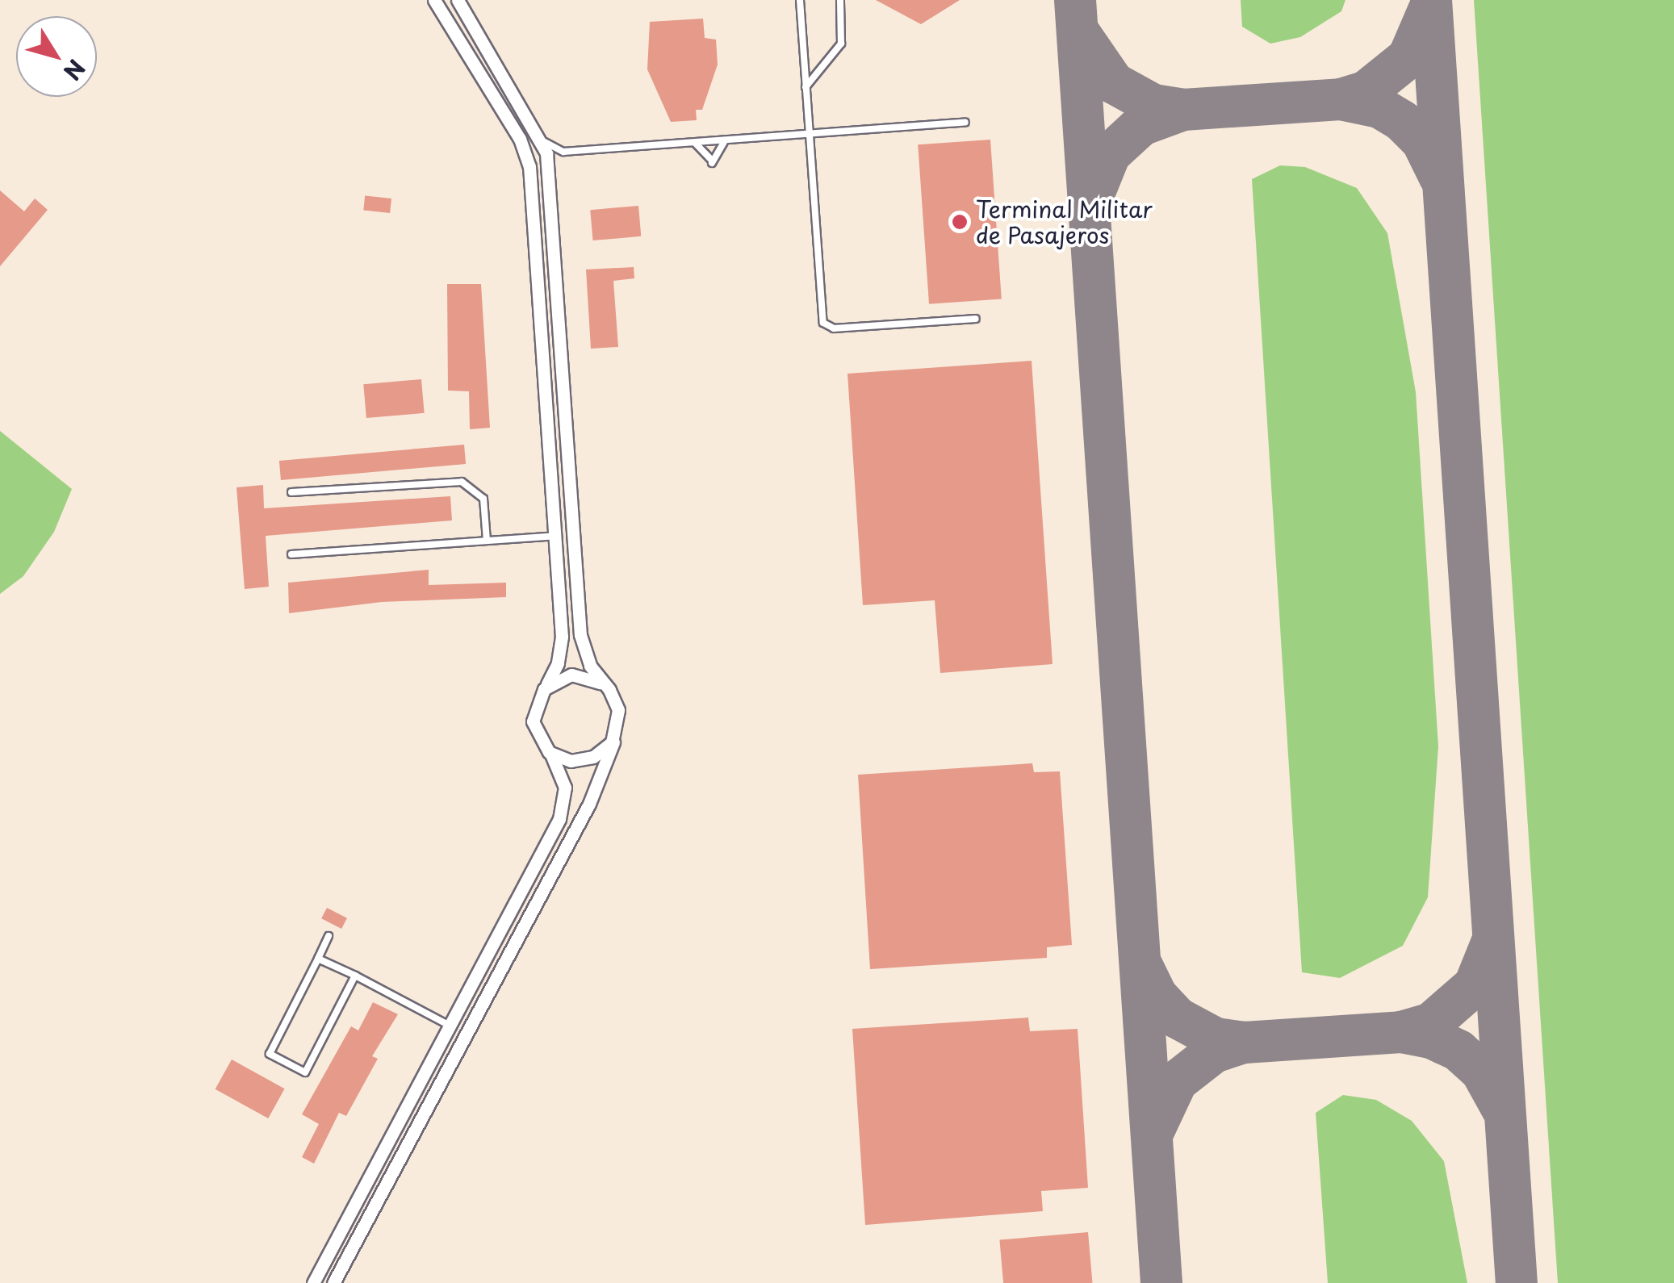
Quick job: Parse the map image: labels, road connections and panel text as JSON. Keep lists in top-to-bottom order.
{
  "places": ["Terminal Militar de Pasajeros"],
  "north": "bottom right"
}
